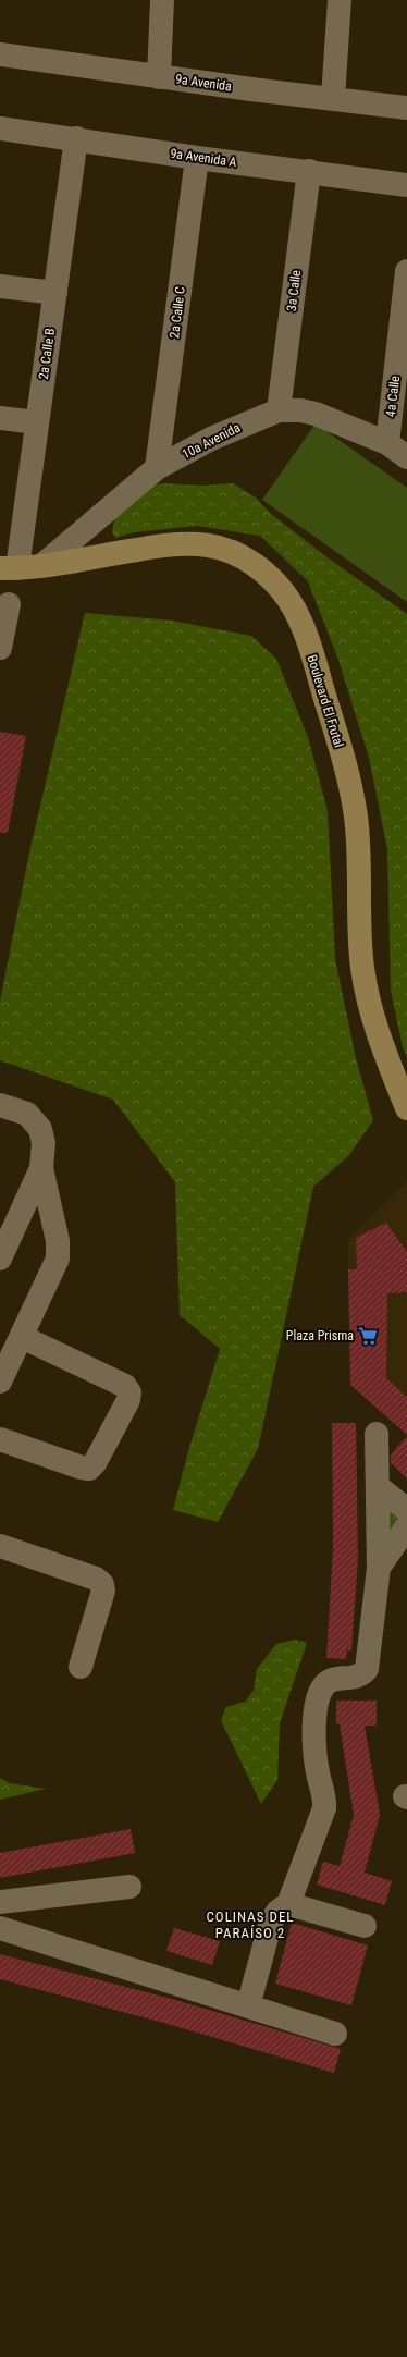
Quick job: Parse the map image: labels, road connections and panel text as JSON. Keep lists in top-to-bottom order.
{
  "streets": {
    "main road": ["Boulevard El Frutal"],
    "street": [
      "9a Avenida",
      "9a Avenida A",
      "3a Calle",
      "2a Calle C",
      "2a Calle B",
      "4a Calle",
      "10a Avenida"
    ]
  },
  "crossings": [
    ["9a Avenida A", "3a Calle"],
    ["9a Avenida A", "2a Calle C"],
    ["9a Avenida A", "2a Calle B"],
    ["3a Calle", "10a Avenida"],
    ["2a Calle C", "10a Avenida"],
    ["2a Calle B", "Boulevard El Frutal"],
    ["4a Calle", "10a Avenida"],
    ["10a Avenida", "Boulevard El Frutal"]
  ],
  "districts": ["COLINAS DEL PARAÍSO 2"],
  "places": {
    "supermarket": ["Plaza Prisma"]
  }
}
